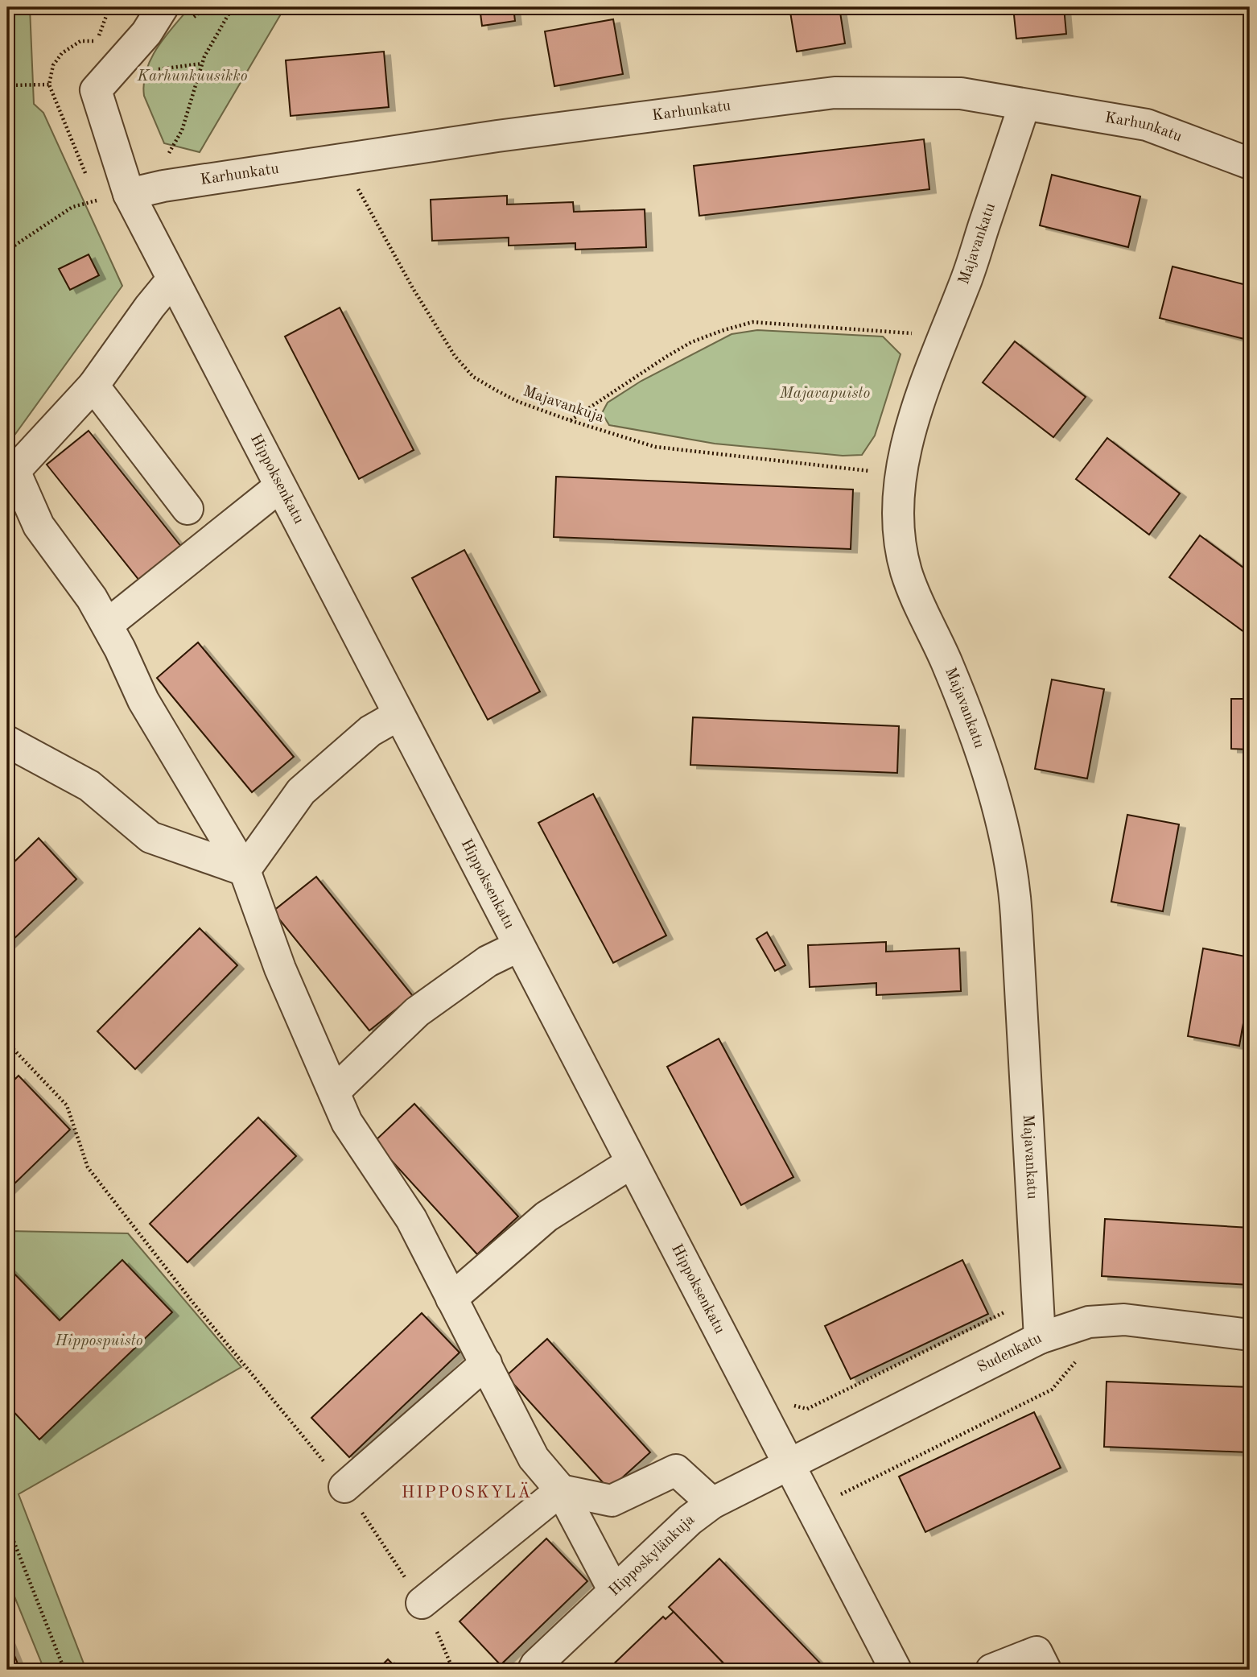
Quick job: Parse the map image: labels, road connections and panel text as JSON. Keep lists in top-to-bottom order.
{
  "streets": {
    "street": [
      "Karhunkatu",
      "Majavankatu",
      "Hippoksenkatu",
      "Sudenkatu",
      "Hipposkylänkuja"
    ],
    "path": ["Majavankuja"]
  },
  "crossings": [
    ["Karhunkatu", "Majavankatu"],
    ["Karhunkatu", "Majavankuja"],
    ["Karhunkatu", "Hippoksenkatu"],
    ["Majavankatu", "Majavankuja"],
    ["Majavankatu", "Sudenkatu"],
    ["Hippoksenkatu", "Sudenkatu"],
    ["Hippoksenkatu", "Hipposkylänkuja"],
    ["Sudenkatu", "Hipposkylänkuja"]
  ],
  "districts": ["HIPPOSKYLÄ"],
  "parks": ["Karhunkuusikko", "Majavapuisto", "Hippospuisto"]
}
